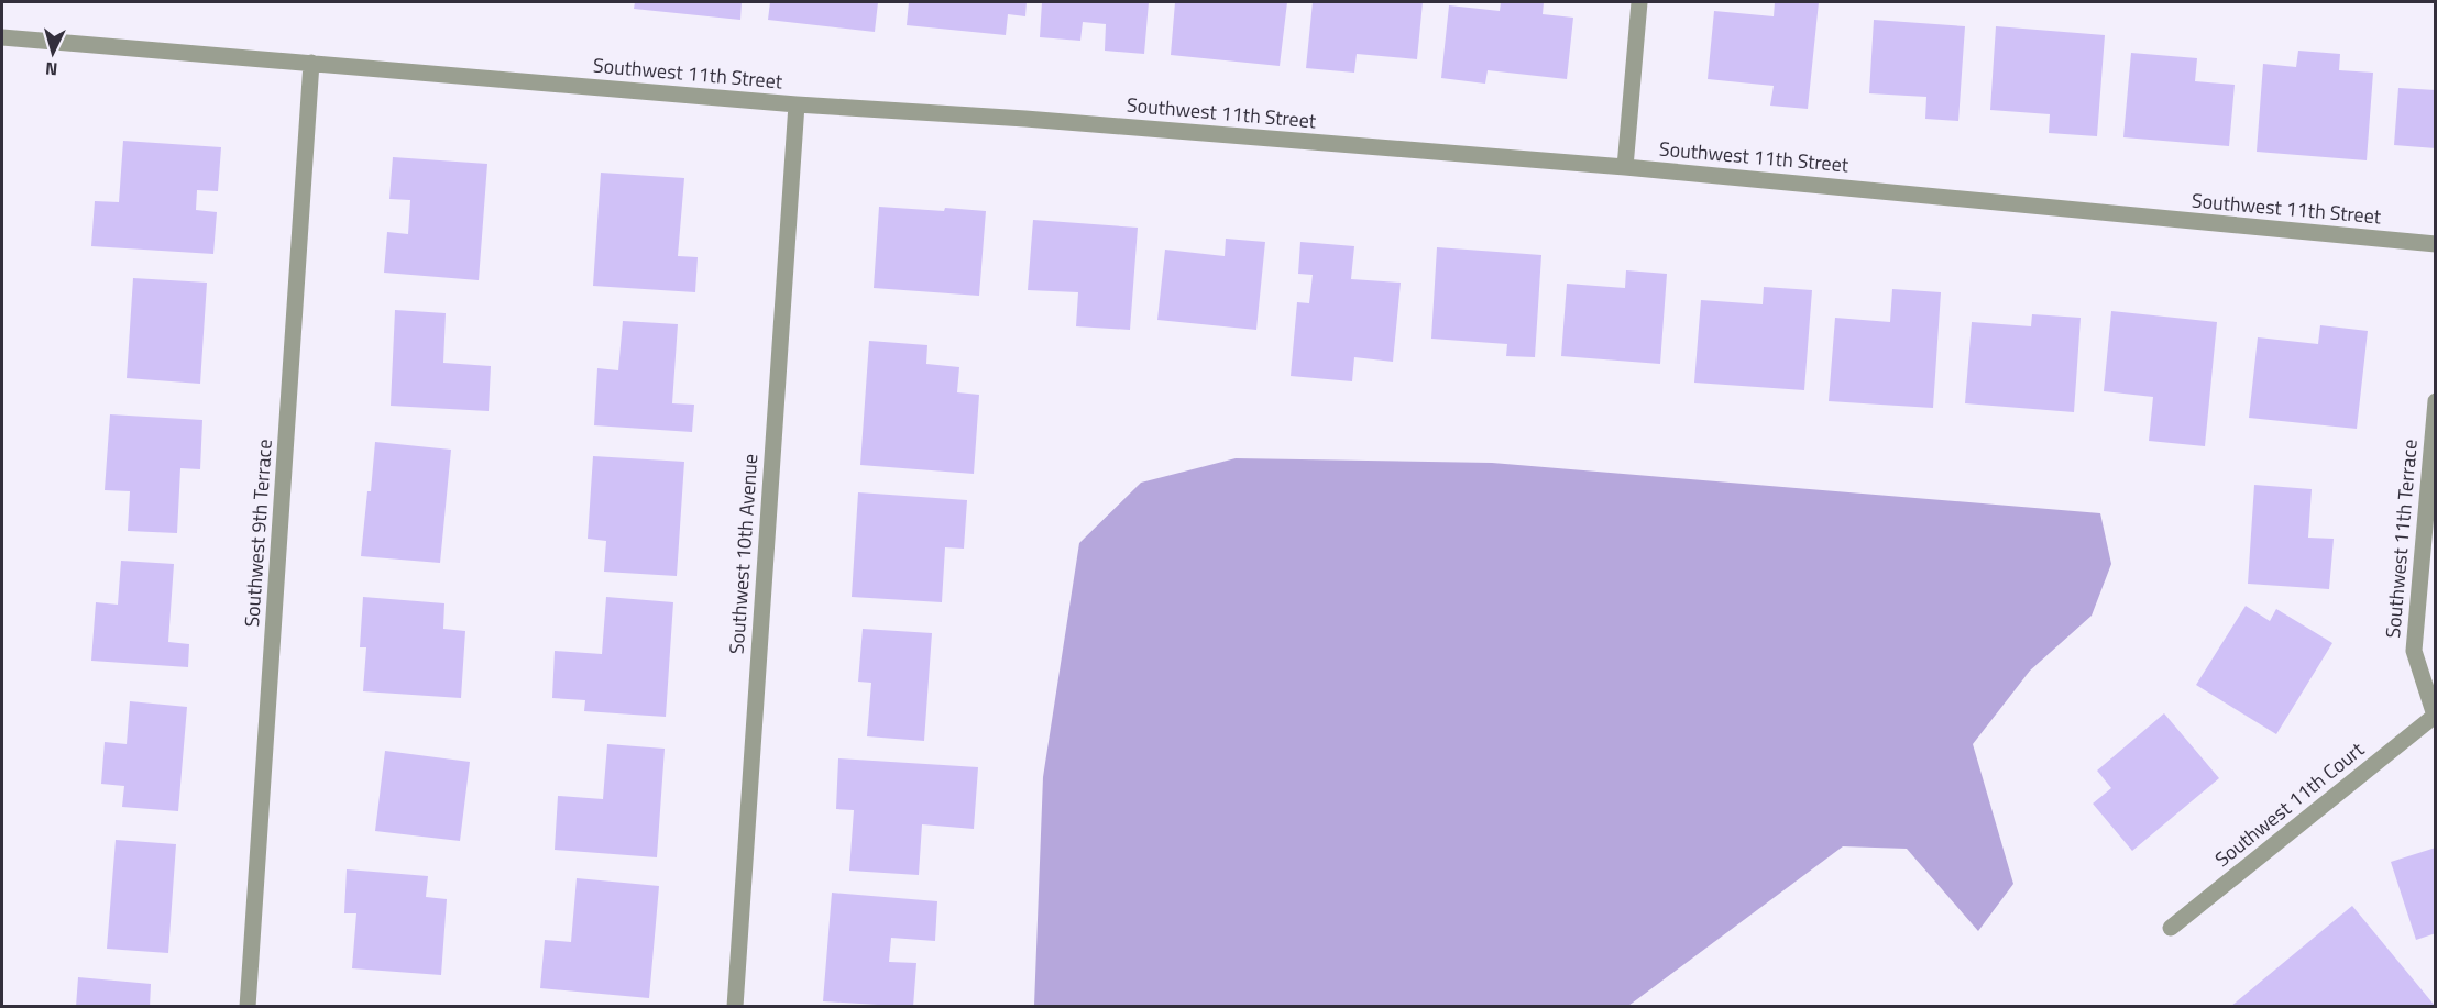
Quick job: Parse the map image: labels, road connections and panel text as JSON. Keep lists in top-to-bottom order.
{
  "streets": {
    "street": [
      "Southwest 11th Street",
      "Southwest 9th Terrace",
      "Southwest 11th Terrace",
      "Southwest 10th Avenue",
      "Southwest 11th Court"
    ]
  },
  "crossings": [
    ["Southwest 11th Street", "Southwest 9th Terrace"],
    ["Southwest 11th Street", "Southwest 10th Avenue"],
    ["Southwest 11th Terrace", "Southwest 11th Court"]
  ],
  "north": "bottom"
}
